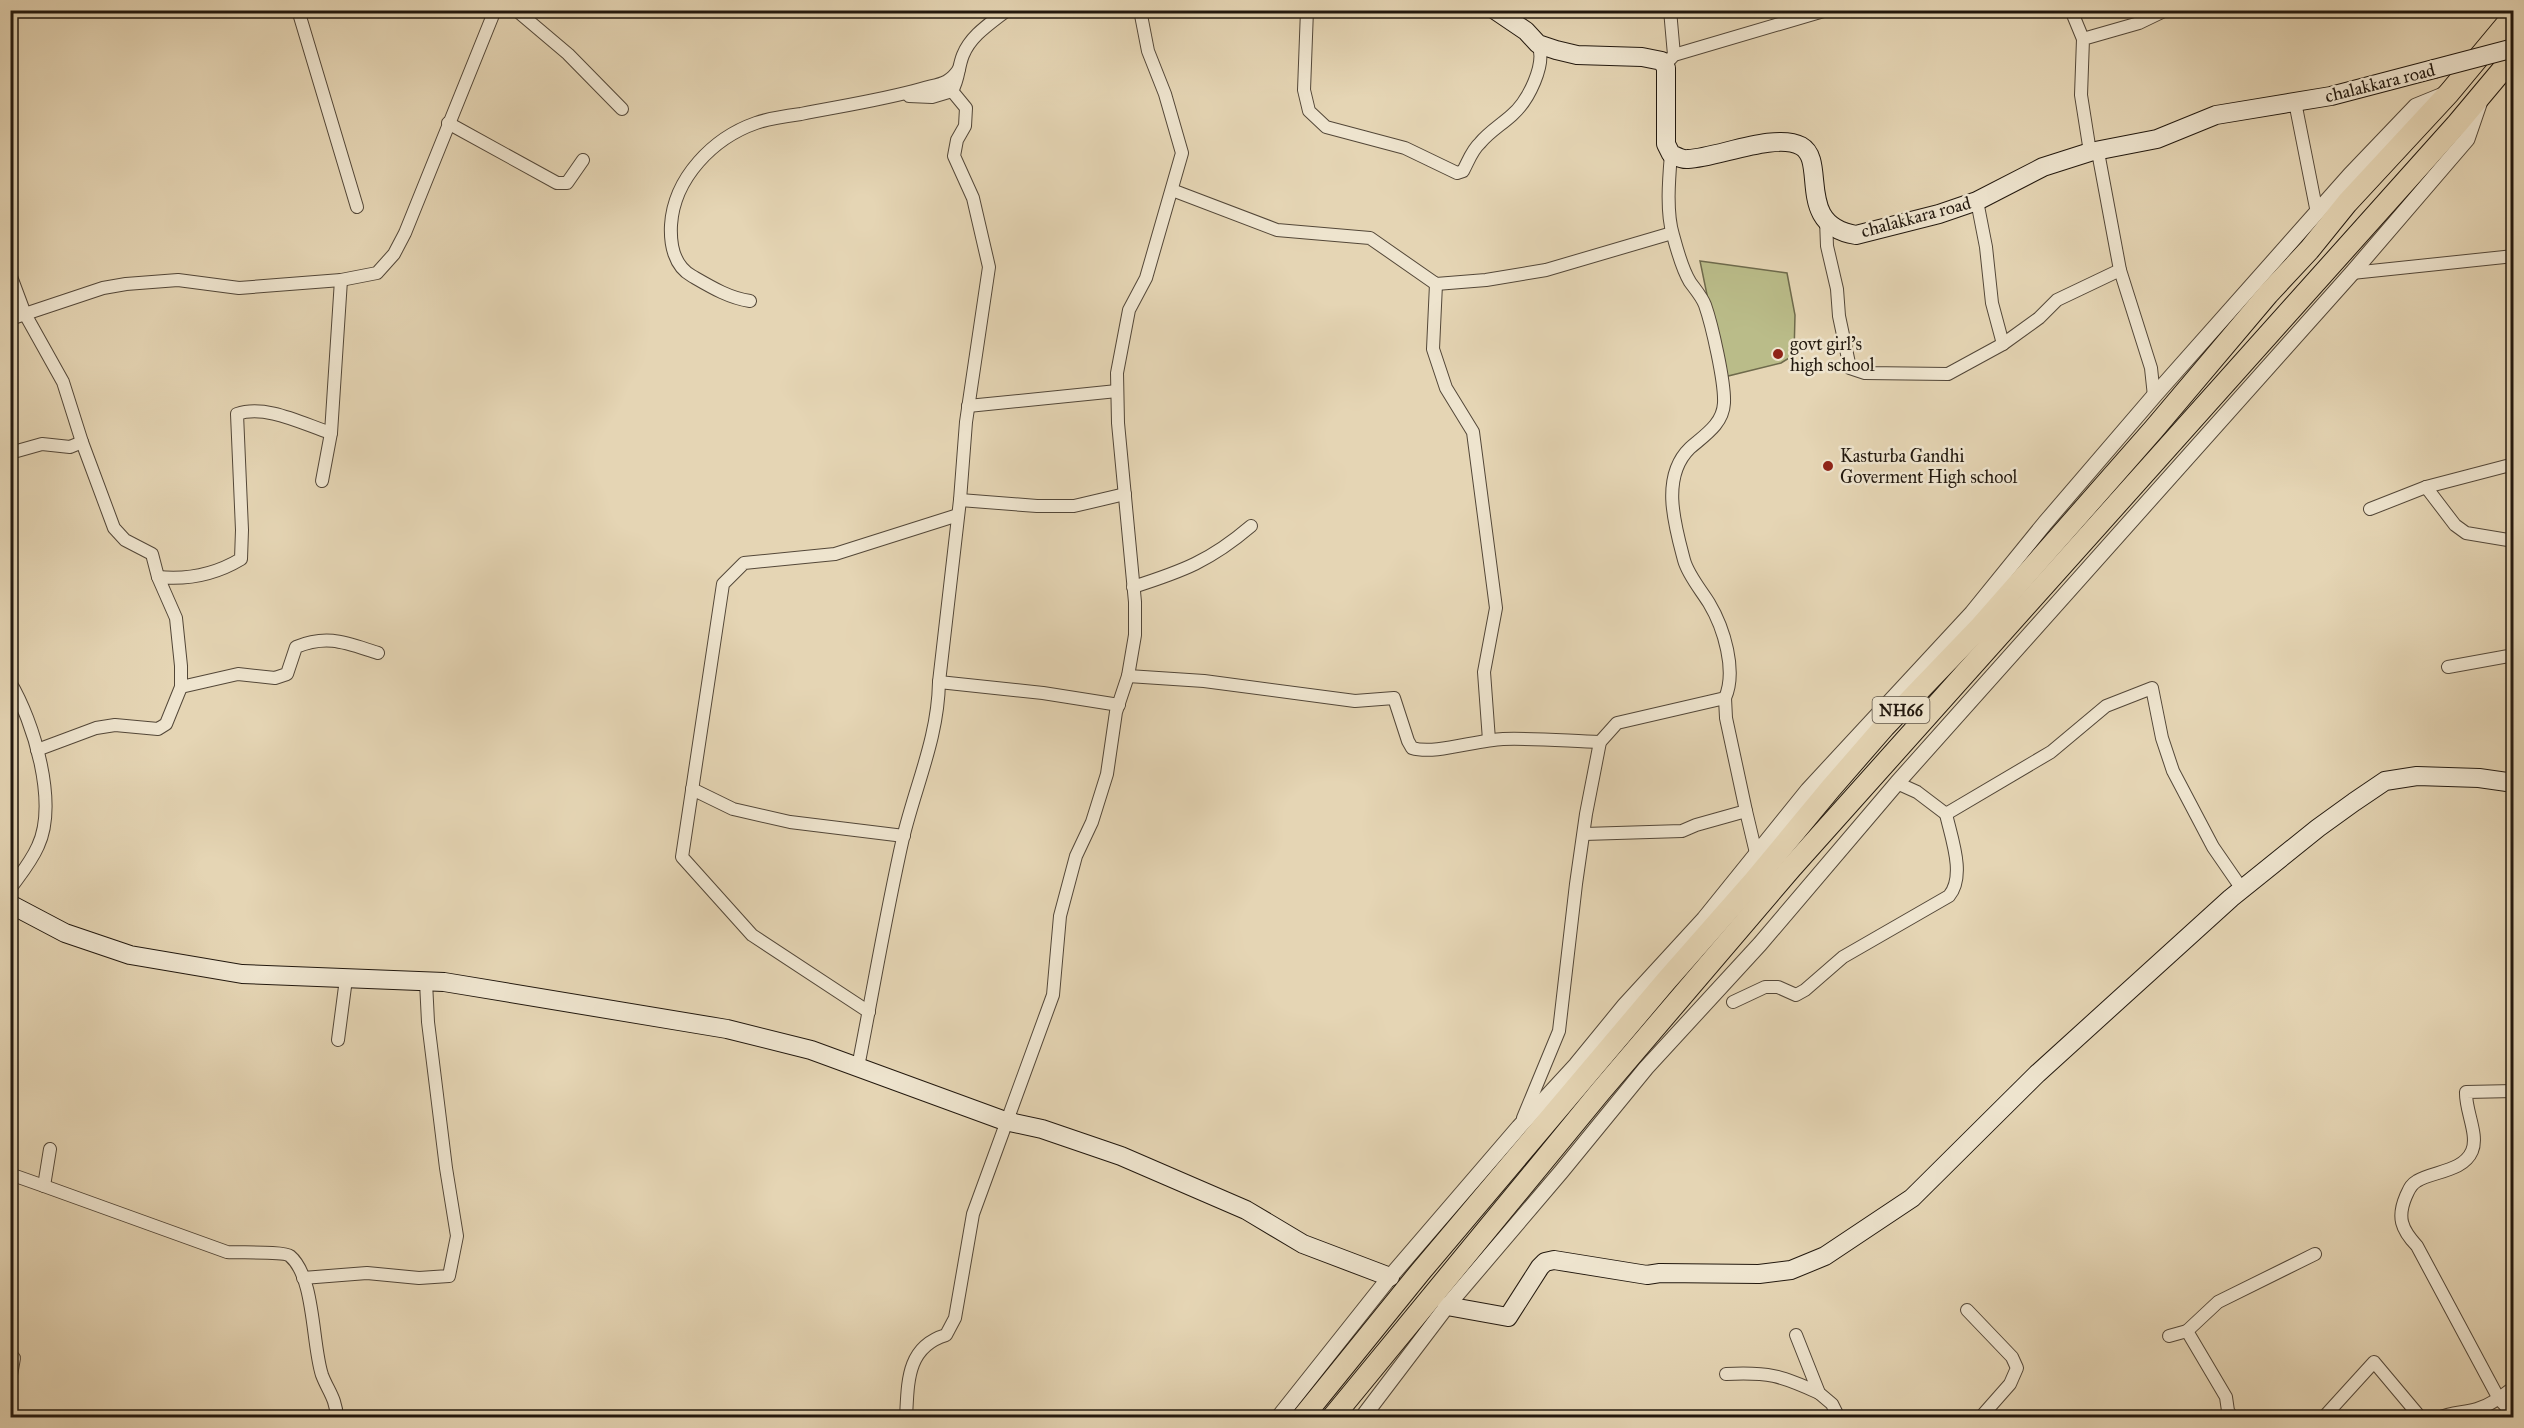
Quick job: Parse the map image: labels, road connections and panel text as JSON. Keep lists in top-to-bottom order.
{
  "streets": {
    "highway": ["NH66"],
    "main road": ["chalakkara road"]
  },
  "places": ["govt girl's high school", "Kasturba Gandhi Goverment High school"]
}
